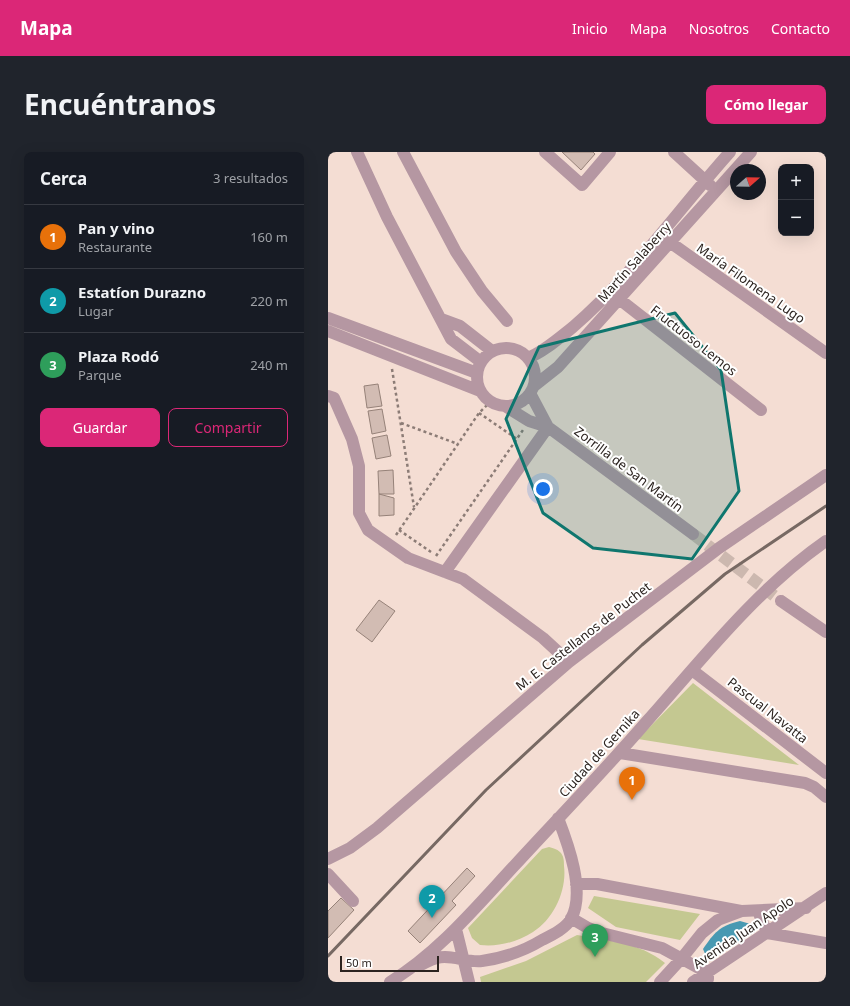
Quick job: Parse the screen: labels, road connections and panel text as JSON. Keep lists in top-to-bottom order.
{
  "streets": {
    "street": [
      "Martín Salaberry",
      "María Filomena Lugo",
      "Fructuoso Lemos",
      "Zorrilla de San Martín",
      "M. E. Castellanos de Puchet",
      "Pascual Navatta",
      "Ciudad de Gernika",
      "Avenida Juan Apolo"
    ]
  },
  "crossings": [
    ["Martín Salaberry", "María Filomena Lugo"],
    ["Martín Salaberry", "Fructuoso Lemos"],
    ["Martín Salaberry", "Zorrilla de San Martín"],
    ["Pascual Navatta", "Ciudad de Gernika"]
  ],
  "scale_bar": "50 m",
  "north": "right",
  "page": {
    "header": "Mapa",
    "nav": [
      "Inicio",
      "Mapa",
      "Nosotros",
      "Contacto"
    ],
    "title": "Encuéntranos",
    "buttons": [
      "Cómo llegar",
      ["Guardar", "Compartir"]
    ],
    "heading": ["Cerca", "3 resultados"],
    "map_buttons": ["+", "−"],
    "list": [
      {
        "mark": "1",
        "name": "Pan y vino",
        "note": "Restaurante",
        "value": "160 m"
      },
      {
        "mark": "2",
        "name": "Estatíon Durazno",
        "note": "Lugar",
        "value": "220 m"
      },
      {
        "mark": "3",
        "name": "Plaza Rodó",
        "note": "Parque",
        "value": "240 m"
      }
    ],
    "pins": ["1", "2", "3"],
    "scale": "50 m"
  }
}
